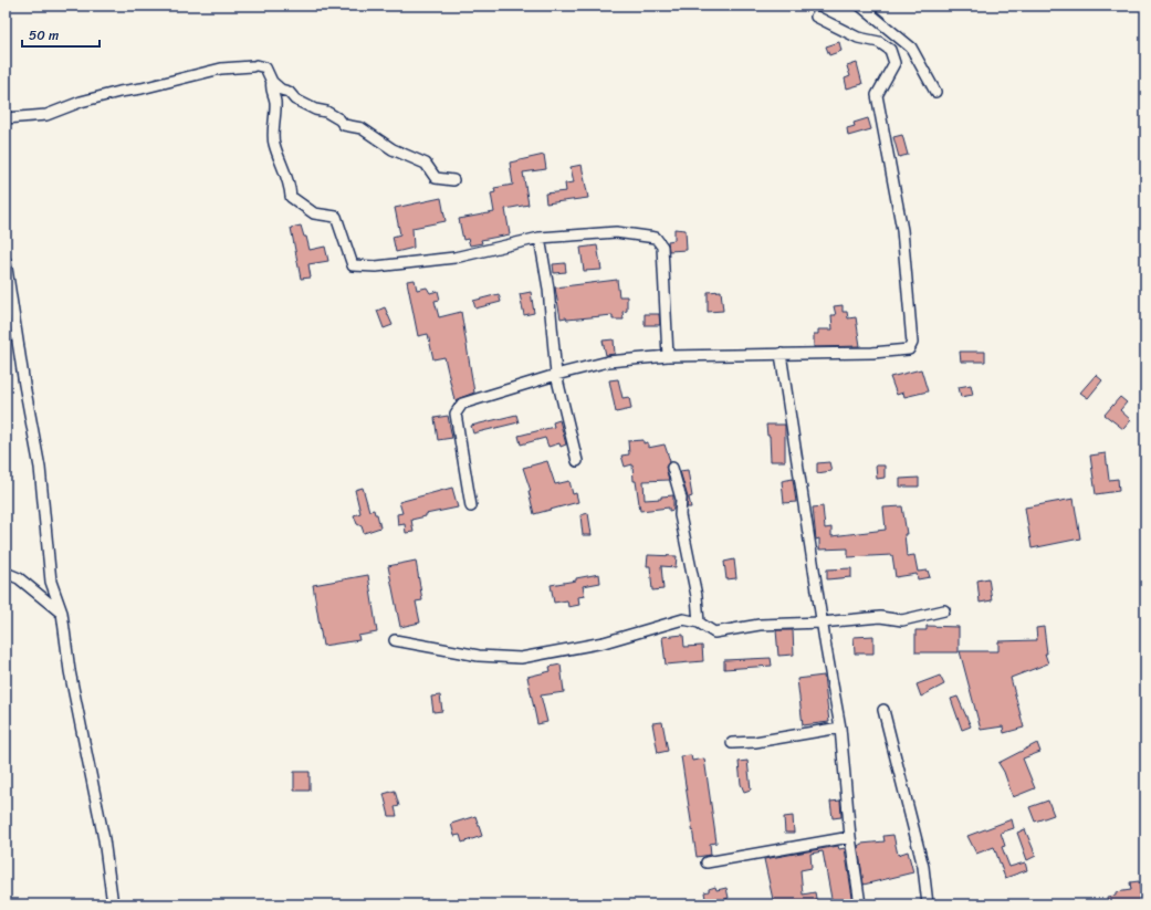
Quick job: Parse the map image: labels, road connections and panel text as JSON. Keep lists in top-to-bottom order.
{
  "scale_bar": "50 m"
}
